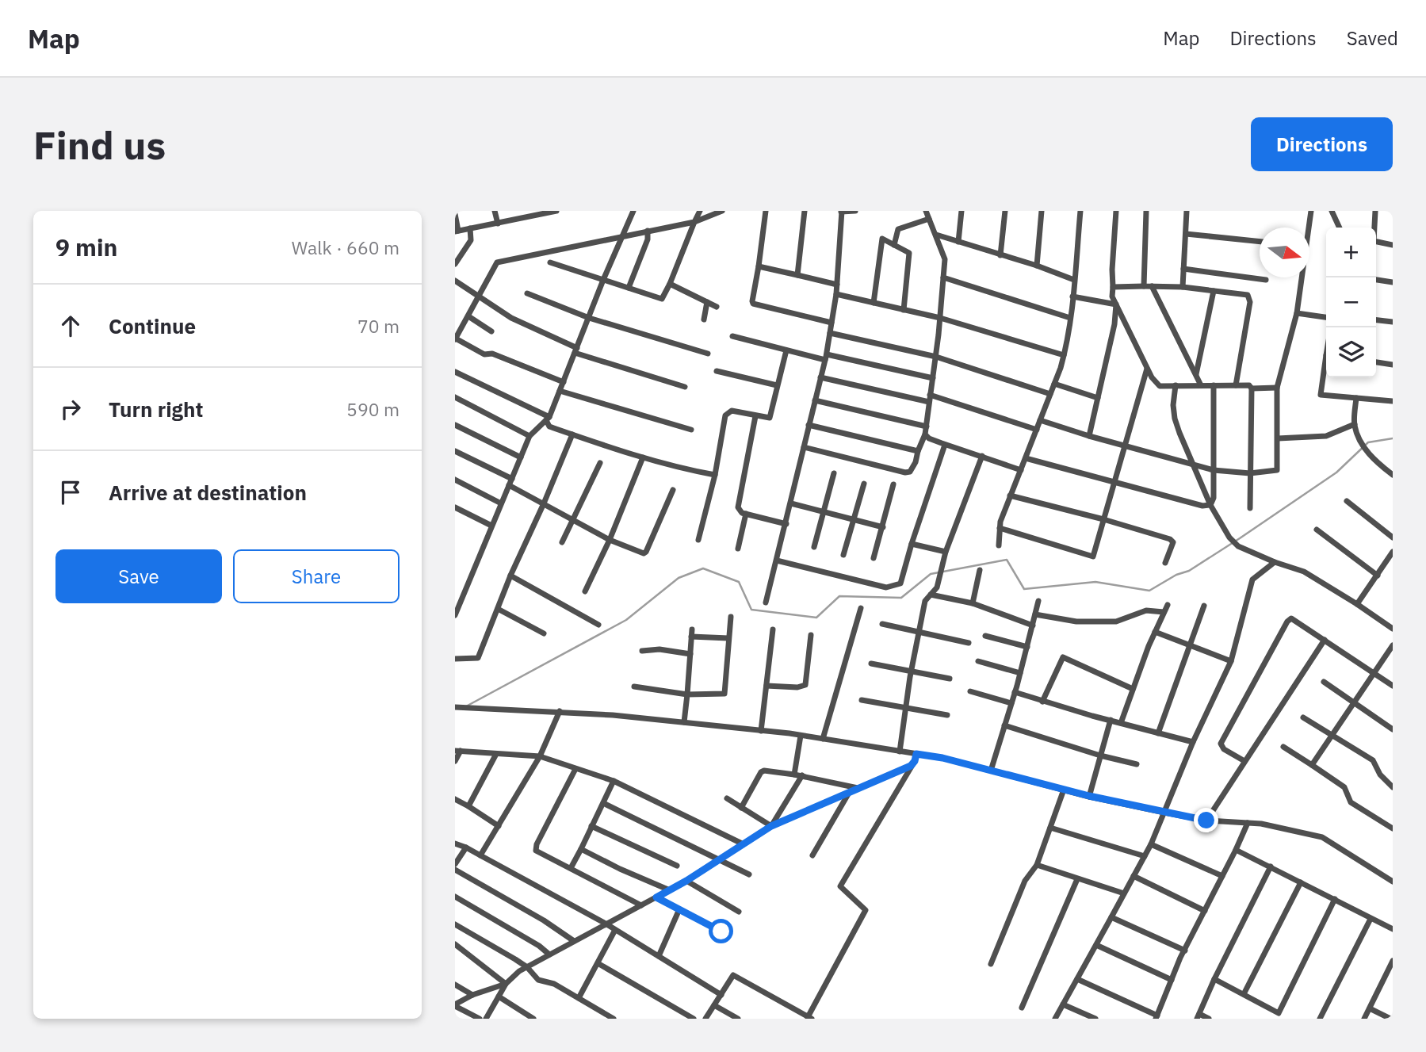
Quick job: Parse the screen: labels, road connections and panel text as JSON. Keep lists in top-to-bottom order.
{
  "north": "right",
  "page": {
    "header": "Map",
    "nav": ["Map", "Directions", "Saved"],
    "buttons": [
      "Directions",
      ["Save", "Share"]
    ],
    "title": "Find us",
    "heading": ["9 min", "Walk · 660 m"],
    "map_buttons": ["+", "−"],
    "list": [
      ["Continue", "70 m"],
      ["Turn right", "590 m"],
      "Arrive at destination"
    ]
  }
}
